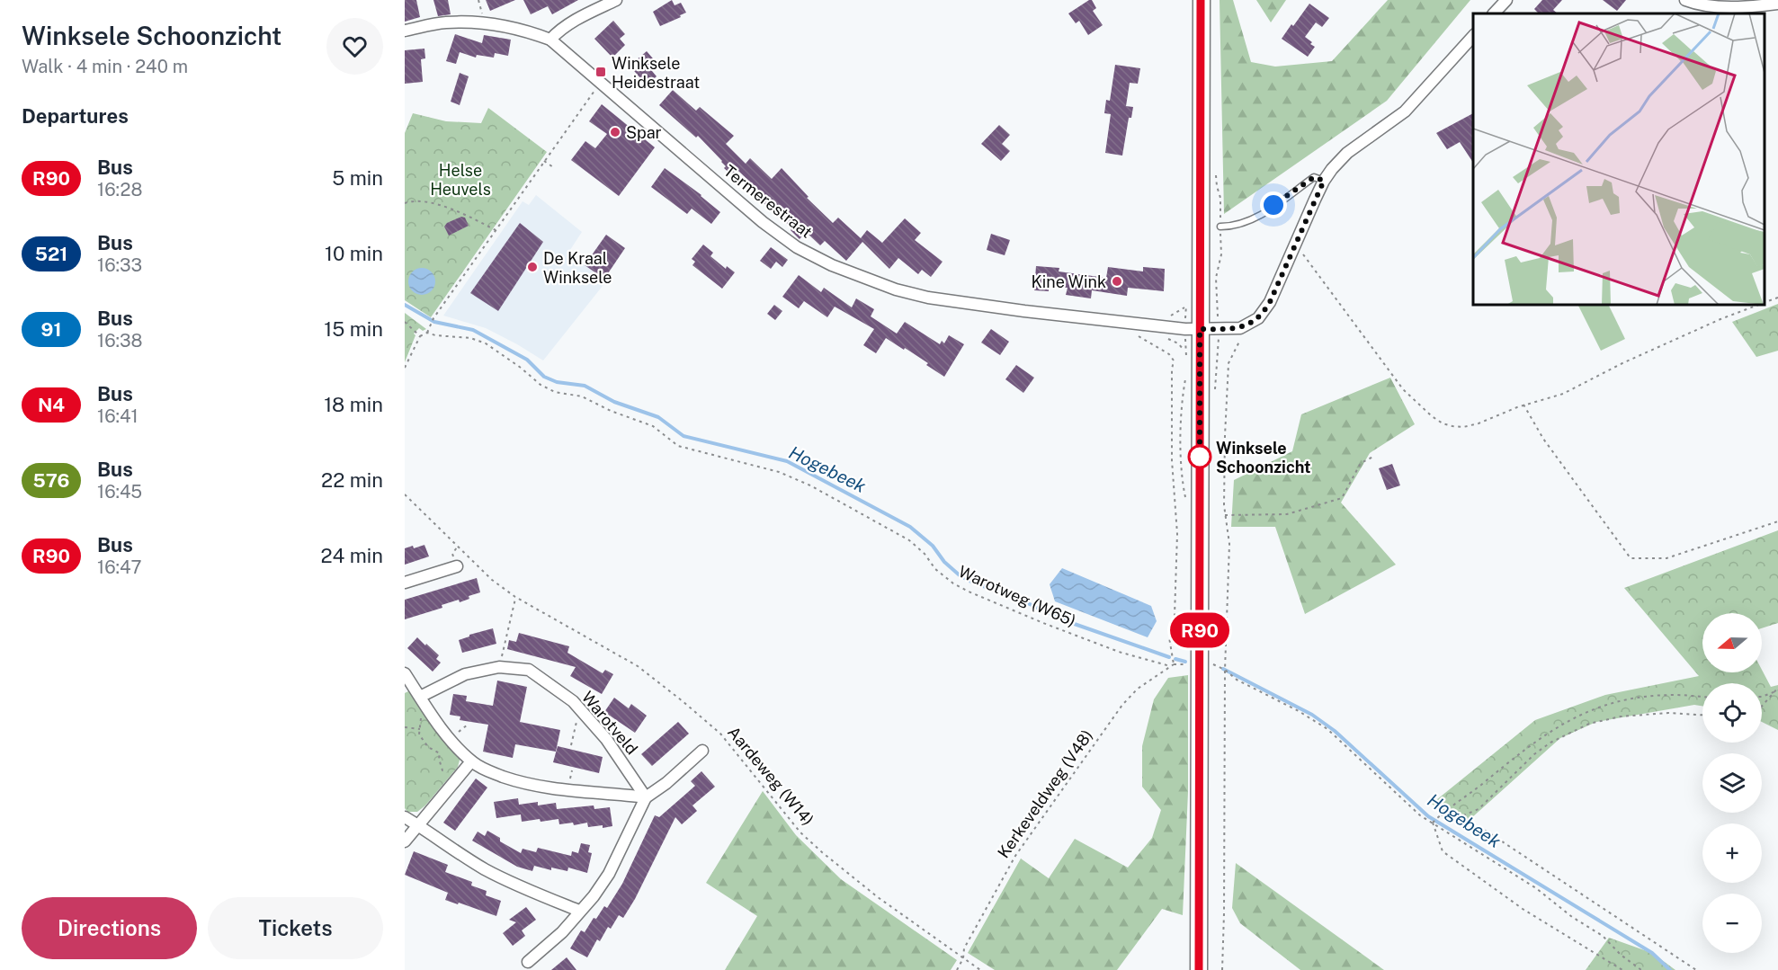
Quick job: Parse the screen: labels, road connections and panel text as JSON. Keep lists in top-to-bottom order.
{
  "streets": {
    "street": ["Termerestraat", "Warotveld"],
    "path": ["Warotweg (W65)", "Aardeweg (W14)", "Kerkeveldweg (V48)"]
  },
  "crossings": [
    ["Warotweg (W65)", "Kerkeveldweg (V48)"],
    ["Aardeweg (W14)", "Kerkeveldweg (V48)"]
  ],
  "water": ["Hogebeek"],
  "parks": ["Helse Heuvels"],
  "places": {
    "transit": ["Winksele Heidestraat"],
    "other": [
      "Spar",
      "De Kraal Winksele",
      "Kine Wink",
      "Winksele Schoonzicht"
    ]
  },
  "lines": ["bus line R90"],
  "north": "left",
  "page": {
    "heading": [
      ["Winksele Schoonzicht", "Walk · 4 min · 240 m"],
      "Departures"
    ],
    "on_map": "R90",
    "list": [
      {
        "mark": "R90",
        "name": "Bus",
        "note": "16:28",
        "value": "5 min"
      },
      {
        "mark": "521",
        "name": "Bus",
        "note": "16:33",
        "value": "10 min"
      },
      {
        "mark": "91",
        "name": "Bus",
        "note": "16:38",
        "value": "15 min"
      },
      {
        "mark": "N4",
        "name": "Bus",
        "note": "16:41",
        "value": "18 min"
      },
      {
        "mark": "576",
        "name": "Bus",
        "note": "16:45",
        "value": "22 min"
      },
      {
        "mark": "R90",
        "name": "Bus",
        "note": "16:47",
        "value": "24 min"
      }
    ],
    "map_buttons": ["+", "−"],
    "buttons": ["Directions", "Tickets"]
  }
}
